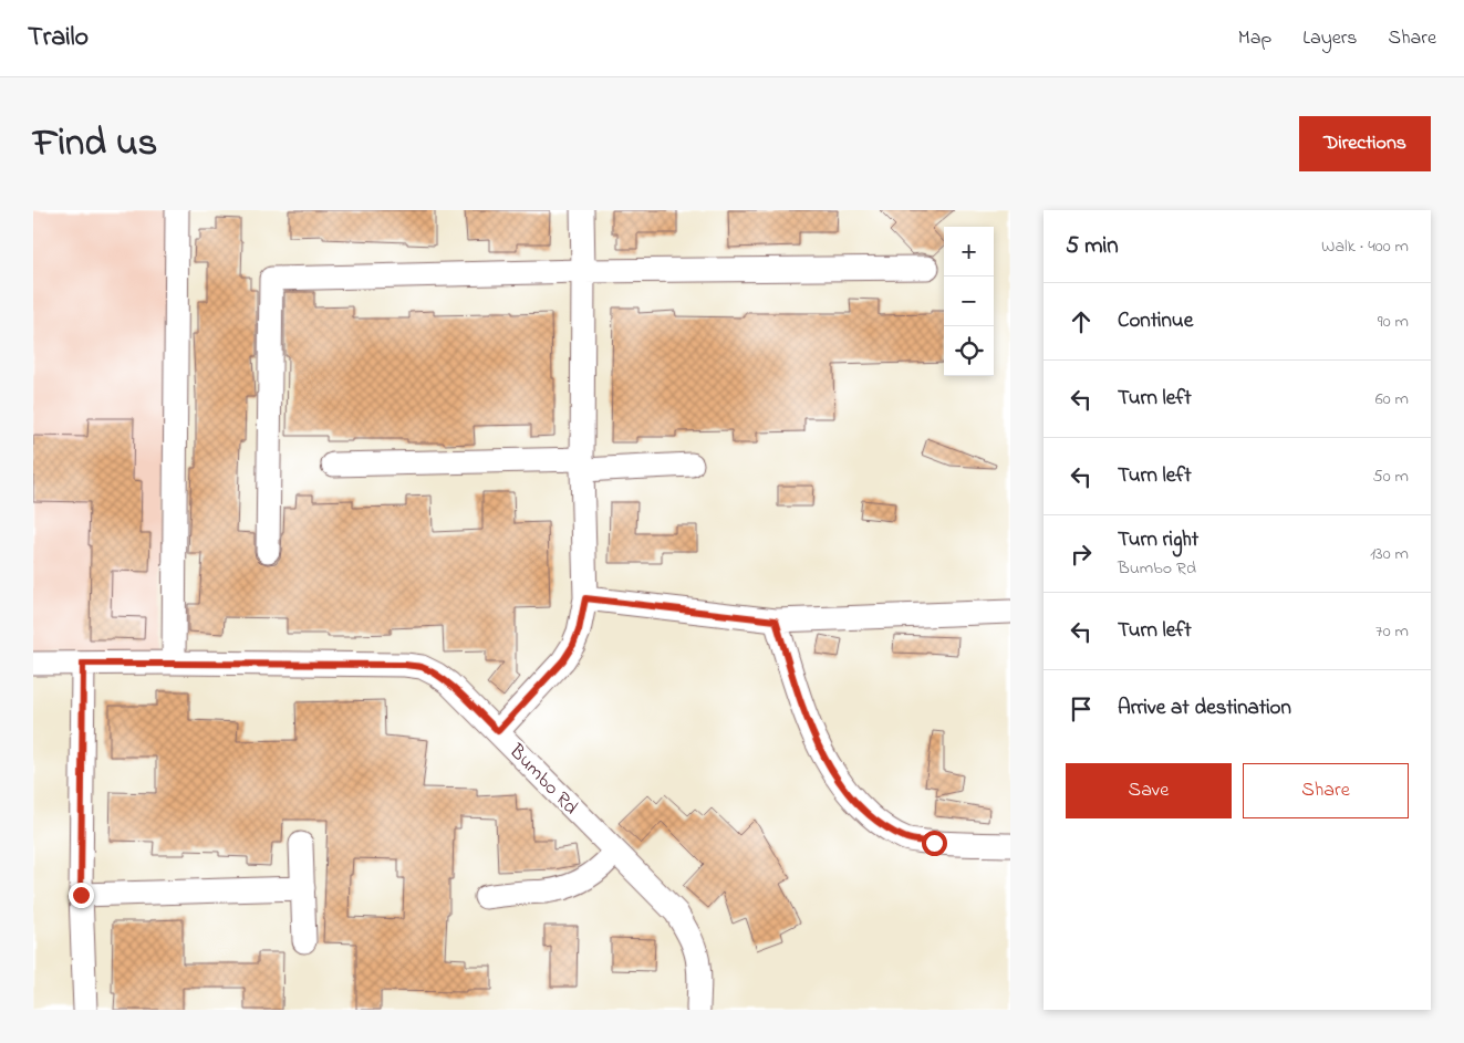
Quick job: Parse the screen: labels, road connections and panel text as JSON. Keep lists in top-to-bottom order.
{
  "streets": {
    "street": ["Bumbo Rd"]
  },
  "page": {
    "header": "Trailo",
    "nav": ["Map", "Layers", "Share"],
    "title": "Find us",
    "buttons": [
      "Directions",
      ["Save", "Share"]
    ],
    "heading": ["5 min", "Walk · 400 m"],
    "map_buttons": ["+", "−"],
    "list": [
      ["Continue", "90 m"],
      ["Turn left", "60 m"],
      ["Turn left", "50 m"],
      ["Turn right", "Bumbo Rd", "130 m"],
      ["Turn left", "70 m"],
      "Arrive at destination"
    ]
  }
}
